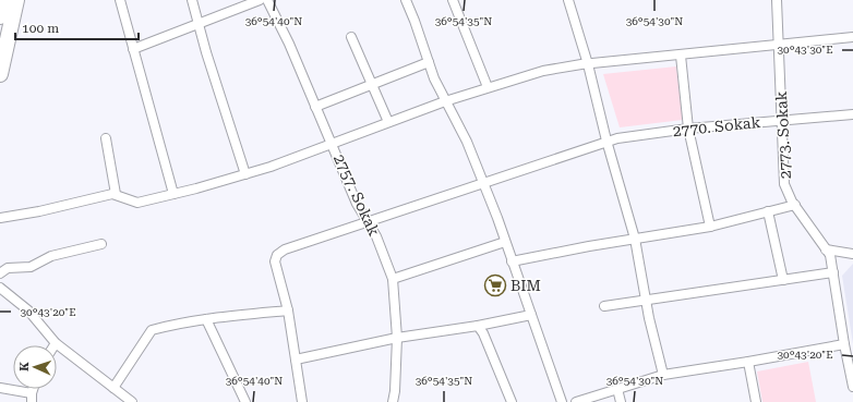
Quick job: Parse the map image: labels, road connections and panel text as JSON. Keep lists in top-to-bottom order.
{
  "streets": {
    "street": ["2770. Sokak", "2773. Sokak", "2757. Sokak"]
  },
  "crossings": [
    ["2770. Sokak", "2773. Sokak"],
    ["2770. Sokak", "2757. Sokak"]
  ],
  "places": {
    "supermarket": ["BIM"]
  },
  "scale_bar": "100 m",
  "north": "left",
  "coordinates": [
    "36°54'40\"N",
    "36°54'35\"N",
    "36°54'30\"N",
    "30°43'30\"E",
    "30°43'20\"E"
  ]
}
